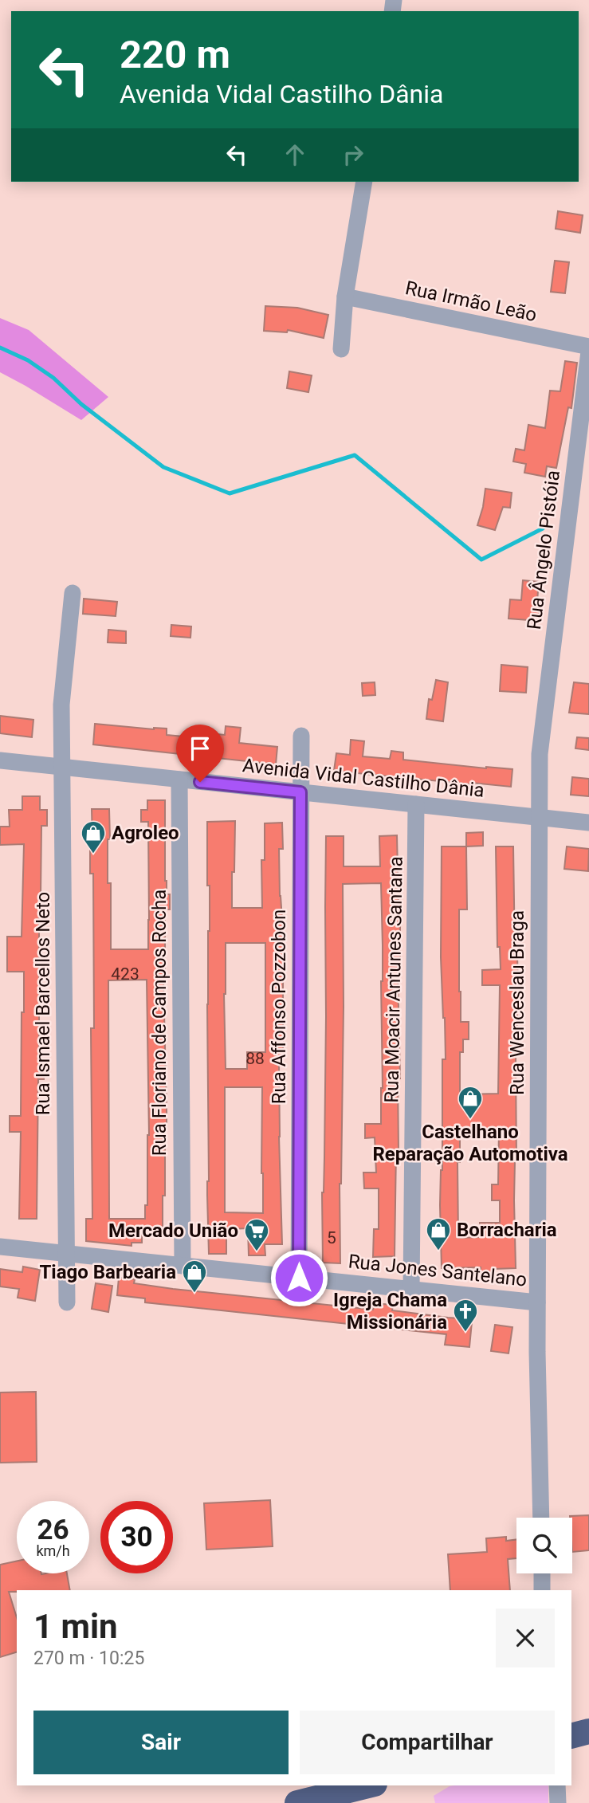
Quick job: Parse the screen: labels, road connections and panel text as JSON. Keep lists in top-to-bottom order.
{
  "streets": {
    "street": [
      "Rua Irmão Leão",
      "Rua Ângelo Pistóia",
      "Avenida Vidal Castilho Dânia",
      "Rua Moacir Antunes Santana",
      "Rua Wenceslau Braga",
      "Rua Ismael Barcellos Neto",
      "Rua Affonso Pozzobon",
      "Rua Floriano de Campos Rocha",
      "Rua Jones Santelano"
    ]
  },
  "crossings": [
    ["Rua Ângelo Pistóia", "Rua Wenceslau Braga"],
    ["Avenida Vidal Castilho Dânia", "Rua Moacir Antunes Santana"],
    ["Avenida Vidal Castilho Dânia", "Rua Wenceslau Braga"],
    ["Avenida Vidal Castilho Dânia", "Rua Ismael Barcellos Neto"],
    ["Avenida Vidal Castilho Dânia", "Rua Affonso Pozzobon"],
    ["Avenida Vidal Castilho Dânia", "Rua Floriano de Campos Rocha"],
    ["Rua Moacir Antunes Santana", "Rua Jones Santelano"],
    ["Rua Wenceslau Braga", "Rua Jones Santelano"],
    ["Rua Ismael Barcellos Neto", "Rua Jones Santelano"],
    ["Rua Affonso Pozzobon", "Rua Jones Santelano"],
    ["Rua Floriano de Campos Rocha", "Rua Jones Santelano"]
  ],
  "places": {
    "shop": [
      "Agroleo",
      "Castelhano Reparação Automotiva",
      "Borracharia",
      "Tiago Barbearia"
    ],
    "supermarket": ["Mercado União"],
    "church": ["Igreja Chama Missionária"]
  },
  "house_numbers": ["423", "88", "5"],
  "page": {
    "turn": ["220 m", "Avenida Vidal Castilho Dânia"],
    "speed": "26 km/h",
    "limit": "30",
    "heading": ["1 min", "270 m · 10:25"],
    "buttons": ["Sair", "Compartilhar"]
  }
}
